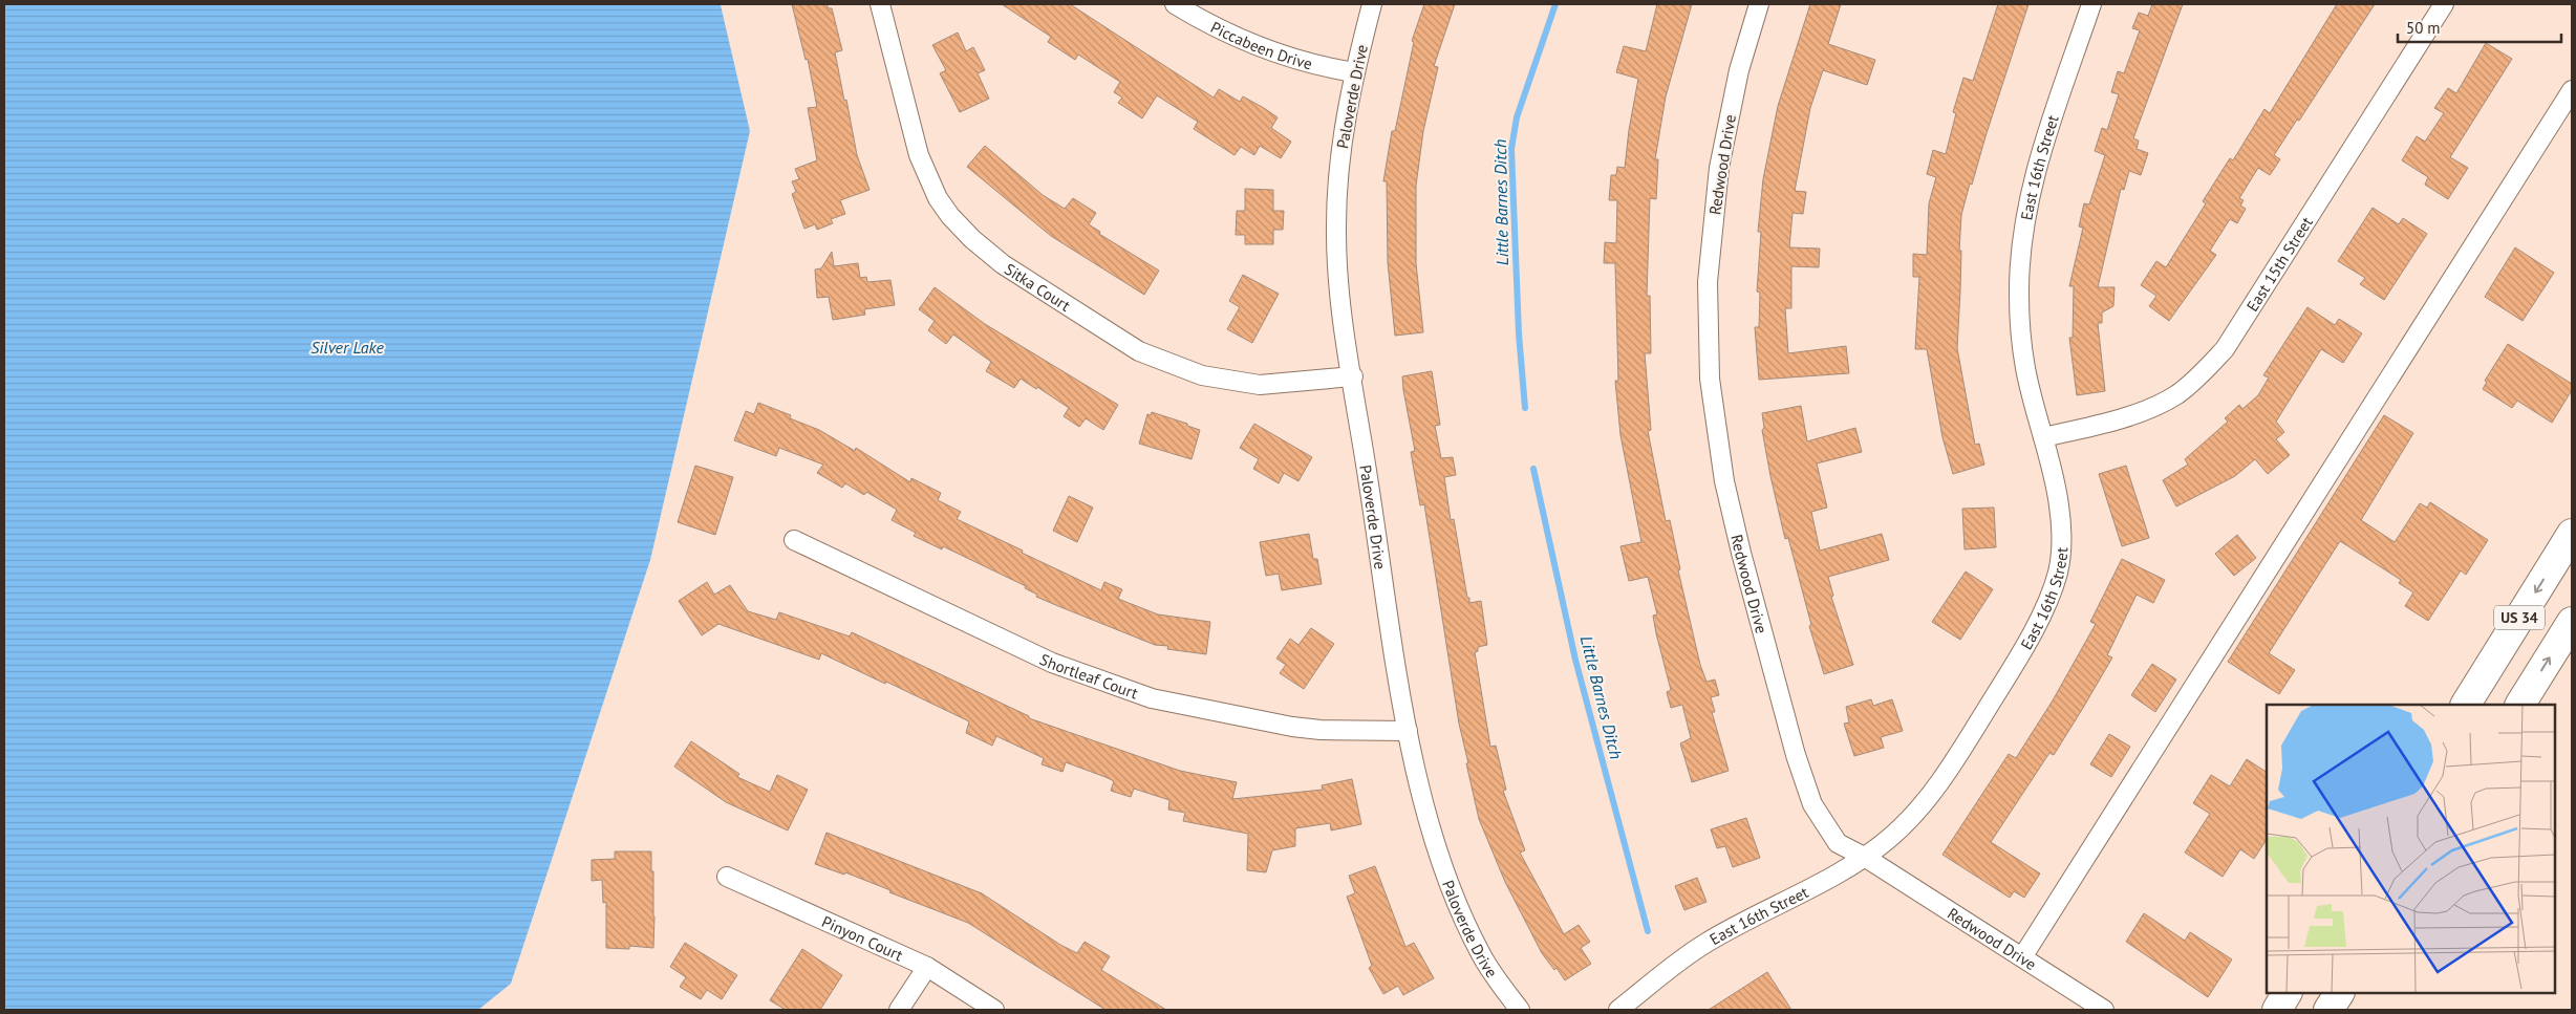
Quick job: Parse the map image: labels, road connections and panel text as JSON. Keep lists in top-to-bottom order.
{
  "streets": {
    "highway": ["US 34"],
    "street": [
      "Piccabeen Drive",
      "Paloverde Drive",
      "Redwood Drive",
      "East 16th Street",
      "East 15th Street",
      "Sitka Court",
      "Shortleaf Court",
      "Pinyon Court"
    ]
  },
  "crossings": [
    ["Piccabeen Drive", "Paloverde Drive"],
    ["Paloverde Drive", "Sitka Court"],
    ["Paloverde Drive", "Shortleaf Court"],
    ["Redwood Drive", "East 16th Street"],
    ["East 16th Street", "East 15th Street"]
  ],
  "water": ["Little Barnes Ditch", "Silver Lake"],
  "scale_bar": "50 m"
}
